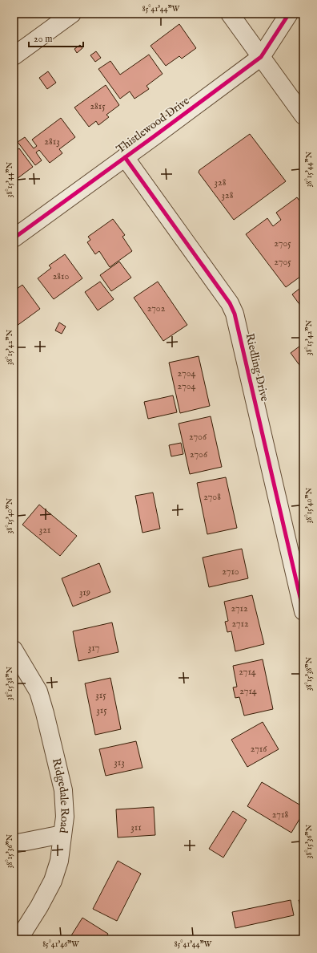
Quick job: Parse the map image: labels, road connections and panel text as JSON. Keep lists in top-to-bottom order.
{
  "streets": {
    "street": ["Thistlewood Drive", "Riedling Drive", "Ridgedale Road"]
  },
  "crossings": [
    ["Thistlewood Drive", "Riedling Drive"]
  ],
  "house_numbers": [
    "2815",
    "2813",
    "328",
    "328",
    "2705",
    "2705",
    "2810",
    "2702",
    "2704",
    "2704",
    "2706",
    "2706",
    "2708",
    "321",
    "2710",
    "319",
    "2712",
    "2712",
    "317",
    "2714",
    "2714",
    "315",
    "315",
    "2716",
    "313",
    "2718",
    "311"
  ],
  "scale_bar": "20 m",
  "coordinates": [
    "85°41'44\"W",
    "38°15'44\"N",
    "38°15'42\"N",
    "38°15'40\"N",
    "38°15'38\"N",
    "38°15'36\"N",
    "85°41'46\"W"
  ]
}
